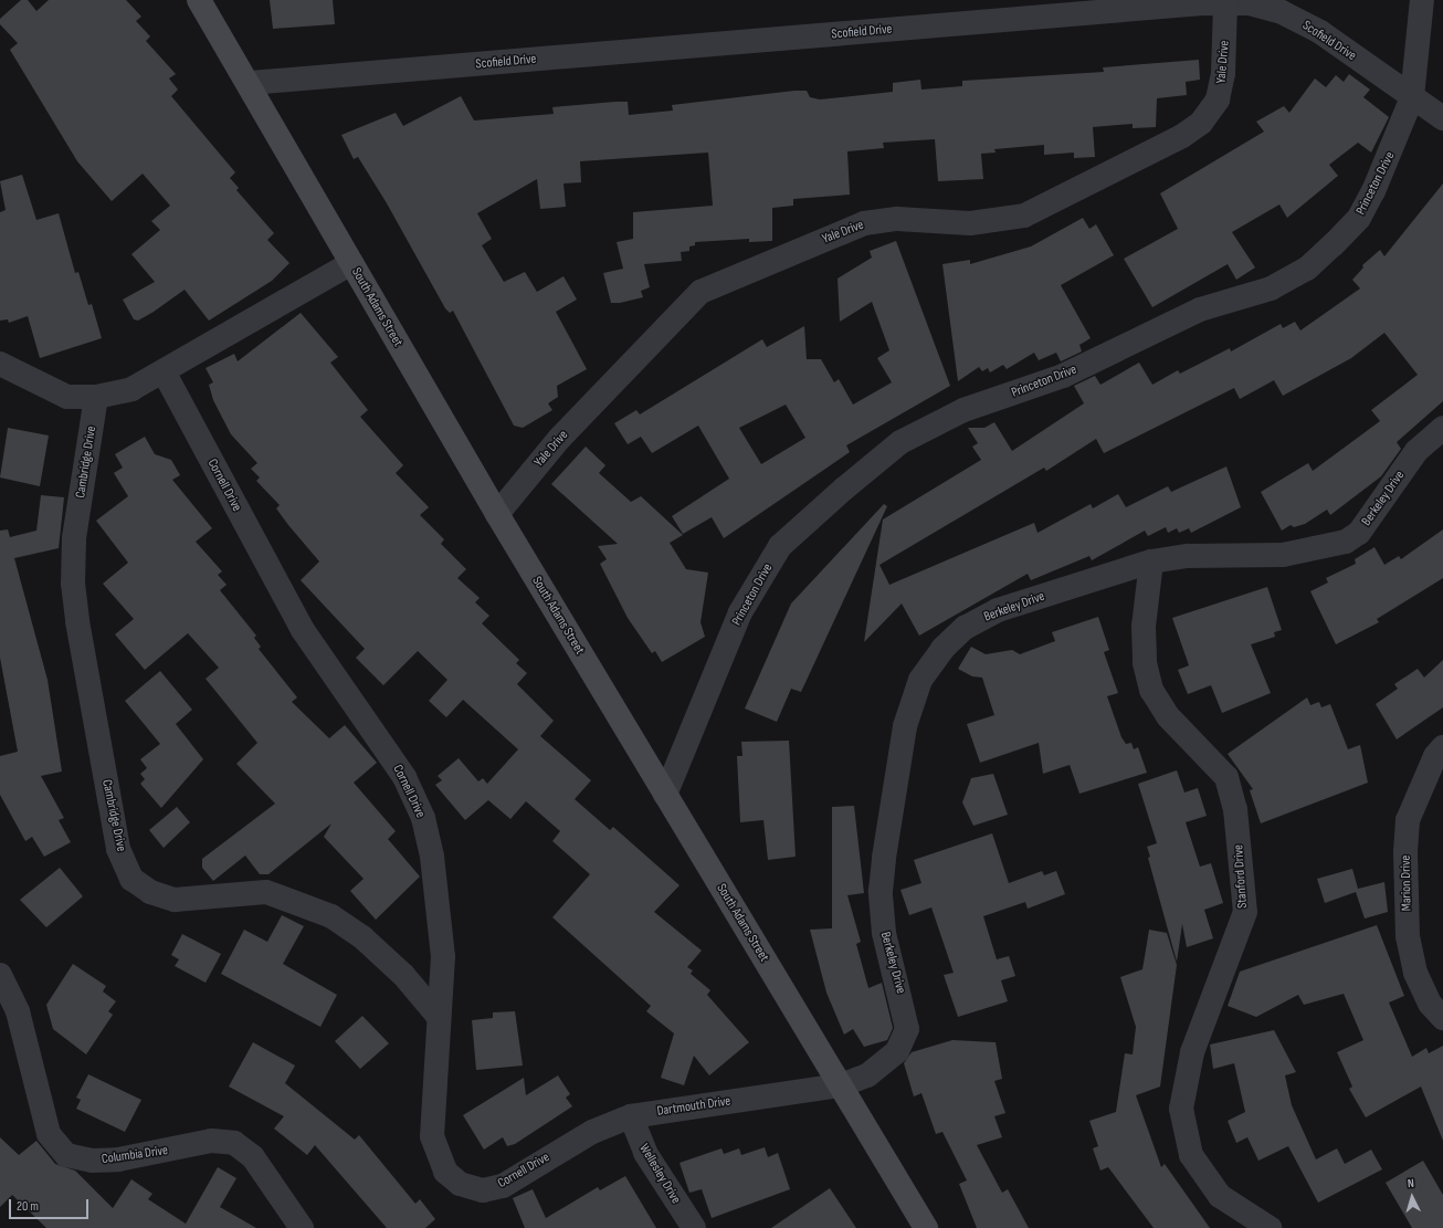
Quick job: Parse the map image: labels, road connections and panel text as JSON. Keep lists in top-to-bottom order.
{
  "streets": {
    "street": [
      "Scofield Drive",
      "Yale Drive",
      "Princeton Drive",
      "South Adams Street",
      "Cambridge Drive",
      "Cornell Drive",
      "Berkeley Drive",
      "Stanford Drive",
      "Marion Drive",
      "Dartmouth Drive",
      "Columbia Drive",
      "Wellesley Drive"
    ]
  },
  "crossings": [
    ["Scofield Drive", "Yale Drive"],
    ["Scofield Drive", "Princeton Drive"],
    ["Scofield Drive", "South Adams Street"],
    ["Yale Drive", "South Adams Street"],
    ["Princeton Drive", "South Adams Street"],
    ["South Adams Street", "Berkeley Drive"],
    ["South Adams Street", "Dartmouth Drive"],
    ["Cambridge Drive", "Cornell Drive"],
    ["Cornell Drive", "Dartmouth Drive"],
    ["Berkeley Drive", "Stanford Drive"],
    ["Berkeley Drive", "Dartmouth Drive"],
    ["Dartmouth Drive", "Wellesley Drive"]
  ],
  "scale_bar": "20 m",
  "north": "top"
}
